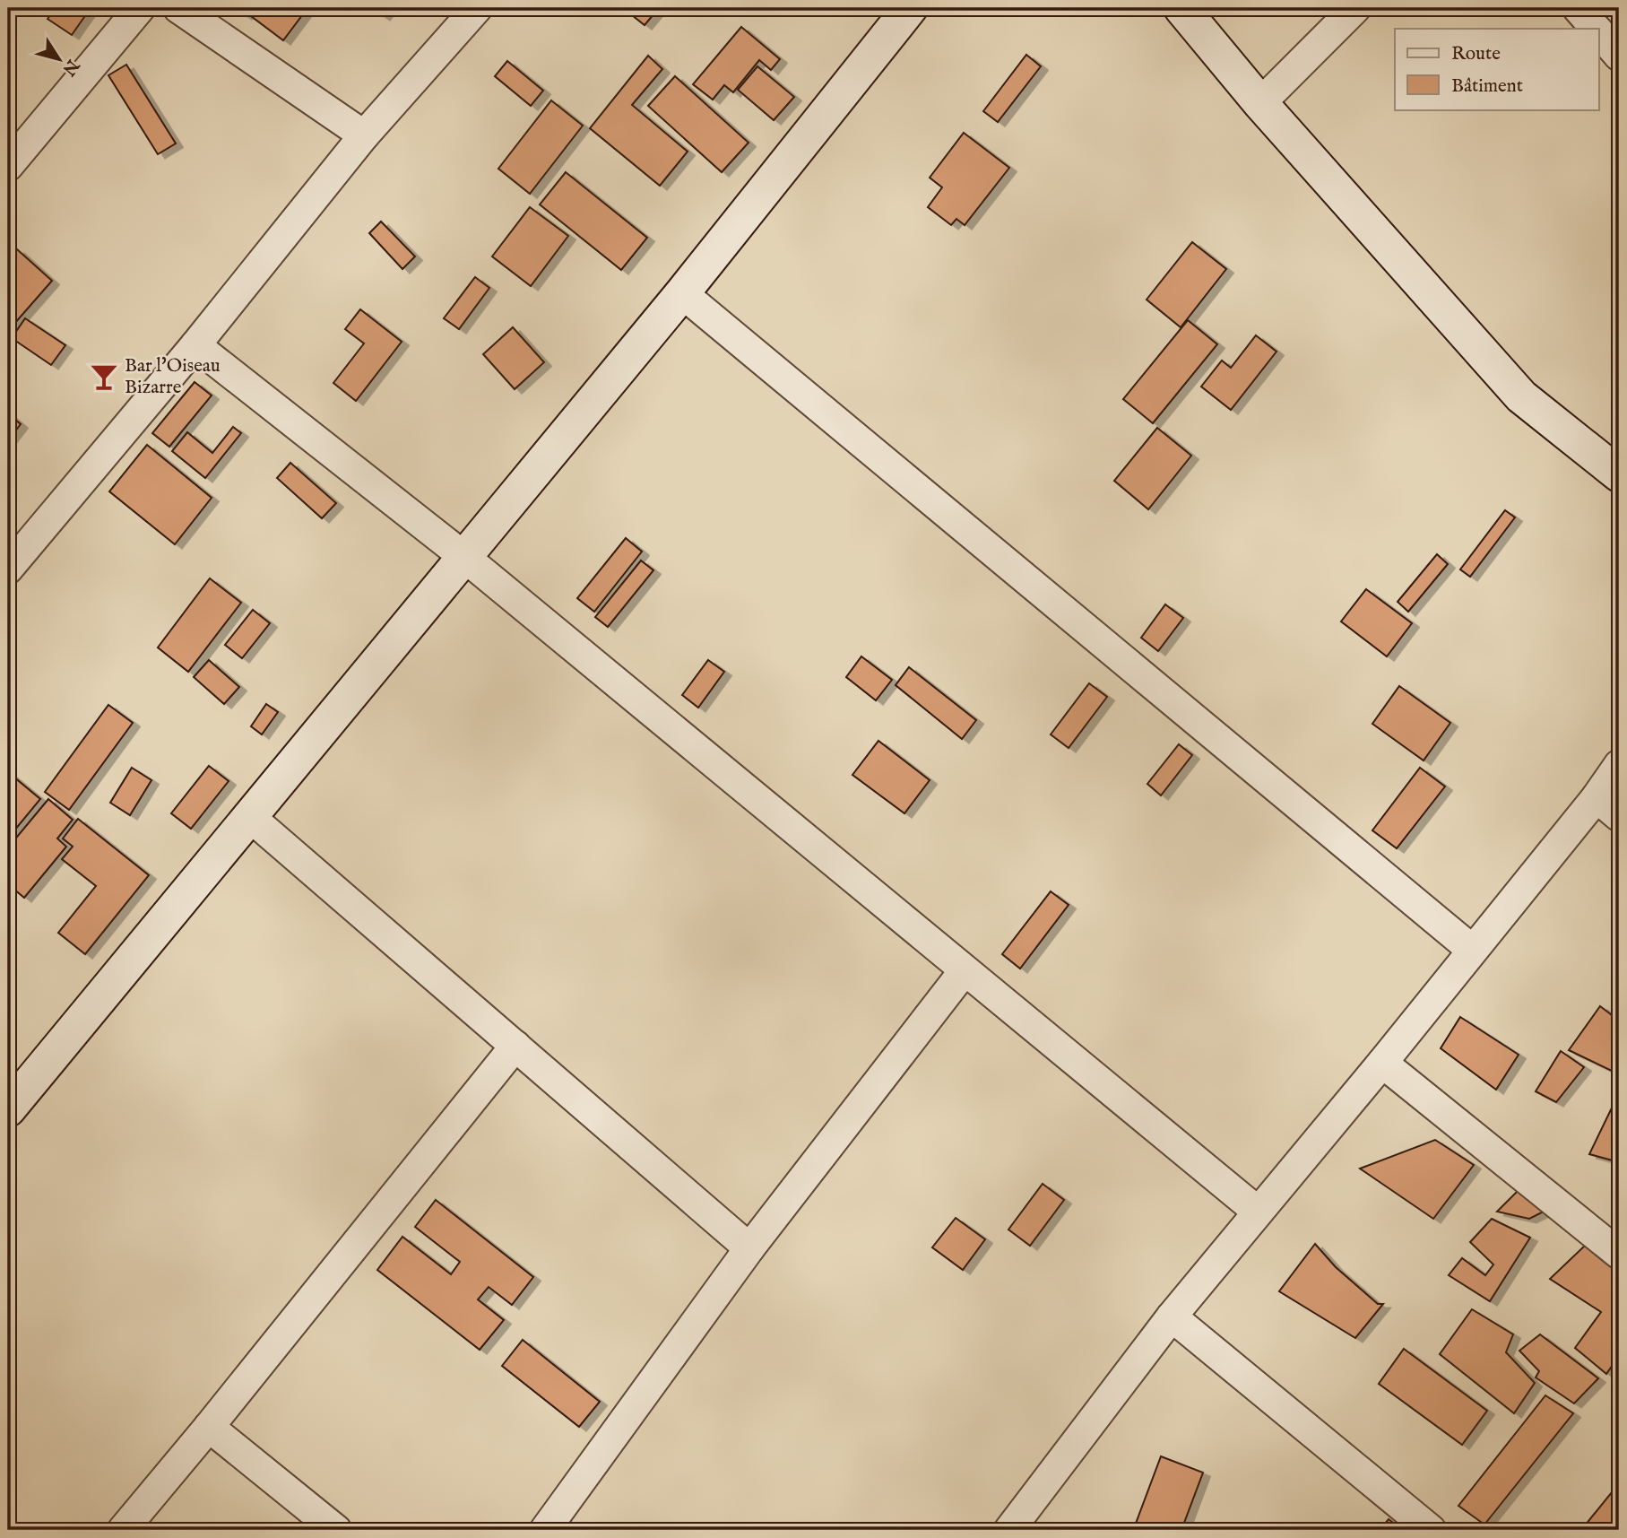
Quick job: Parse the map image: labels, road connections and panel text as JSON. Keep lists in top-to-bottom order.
{
  "places": {
    "bar": ["Bar l'Oiseau Bizarre"]
  },
  "legend": ["Route", "Bâtiment"],
  "north": "bottom right"
}
